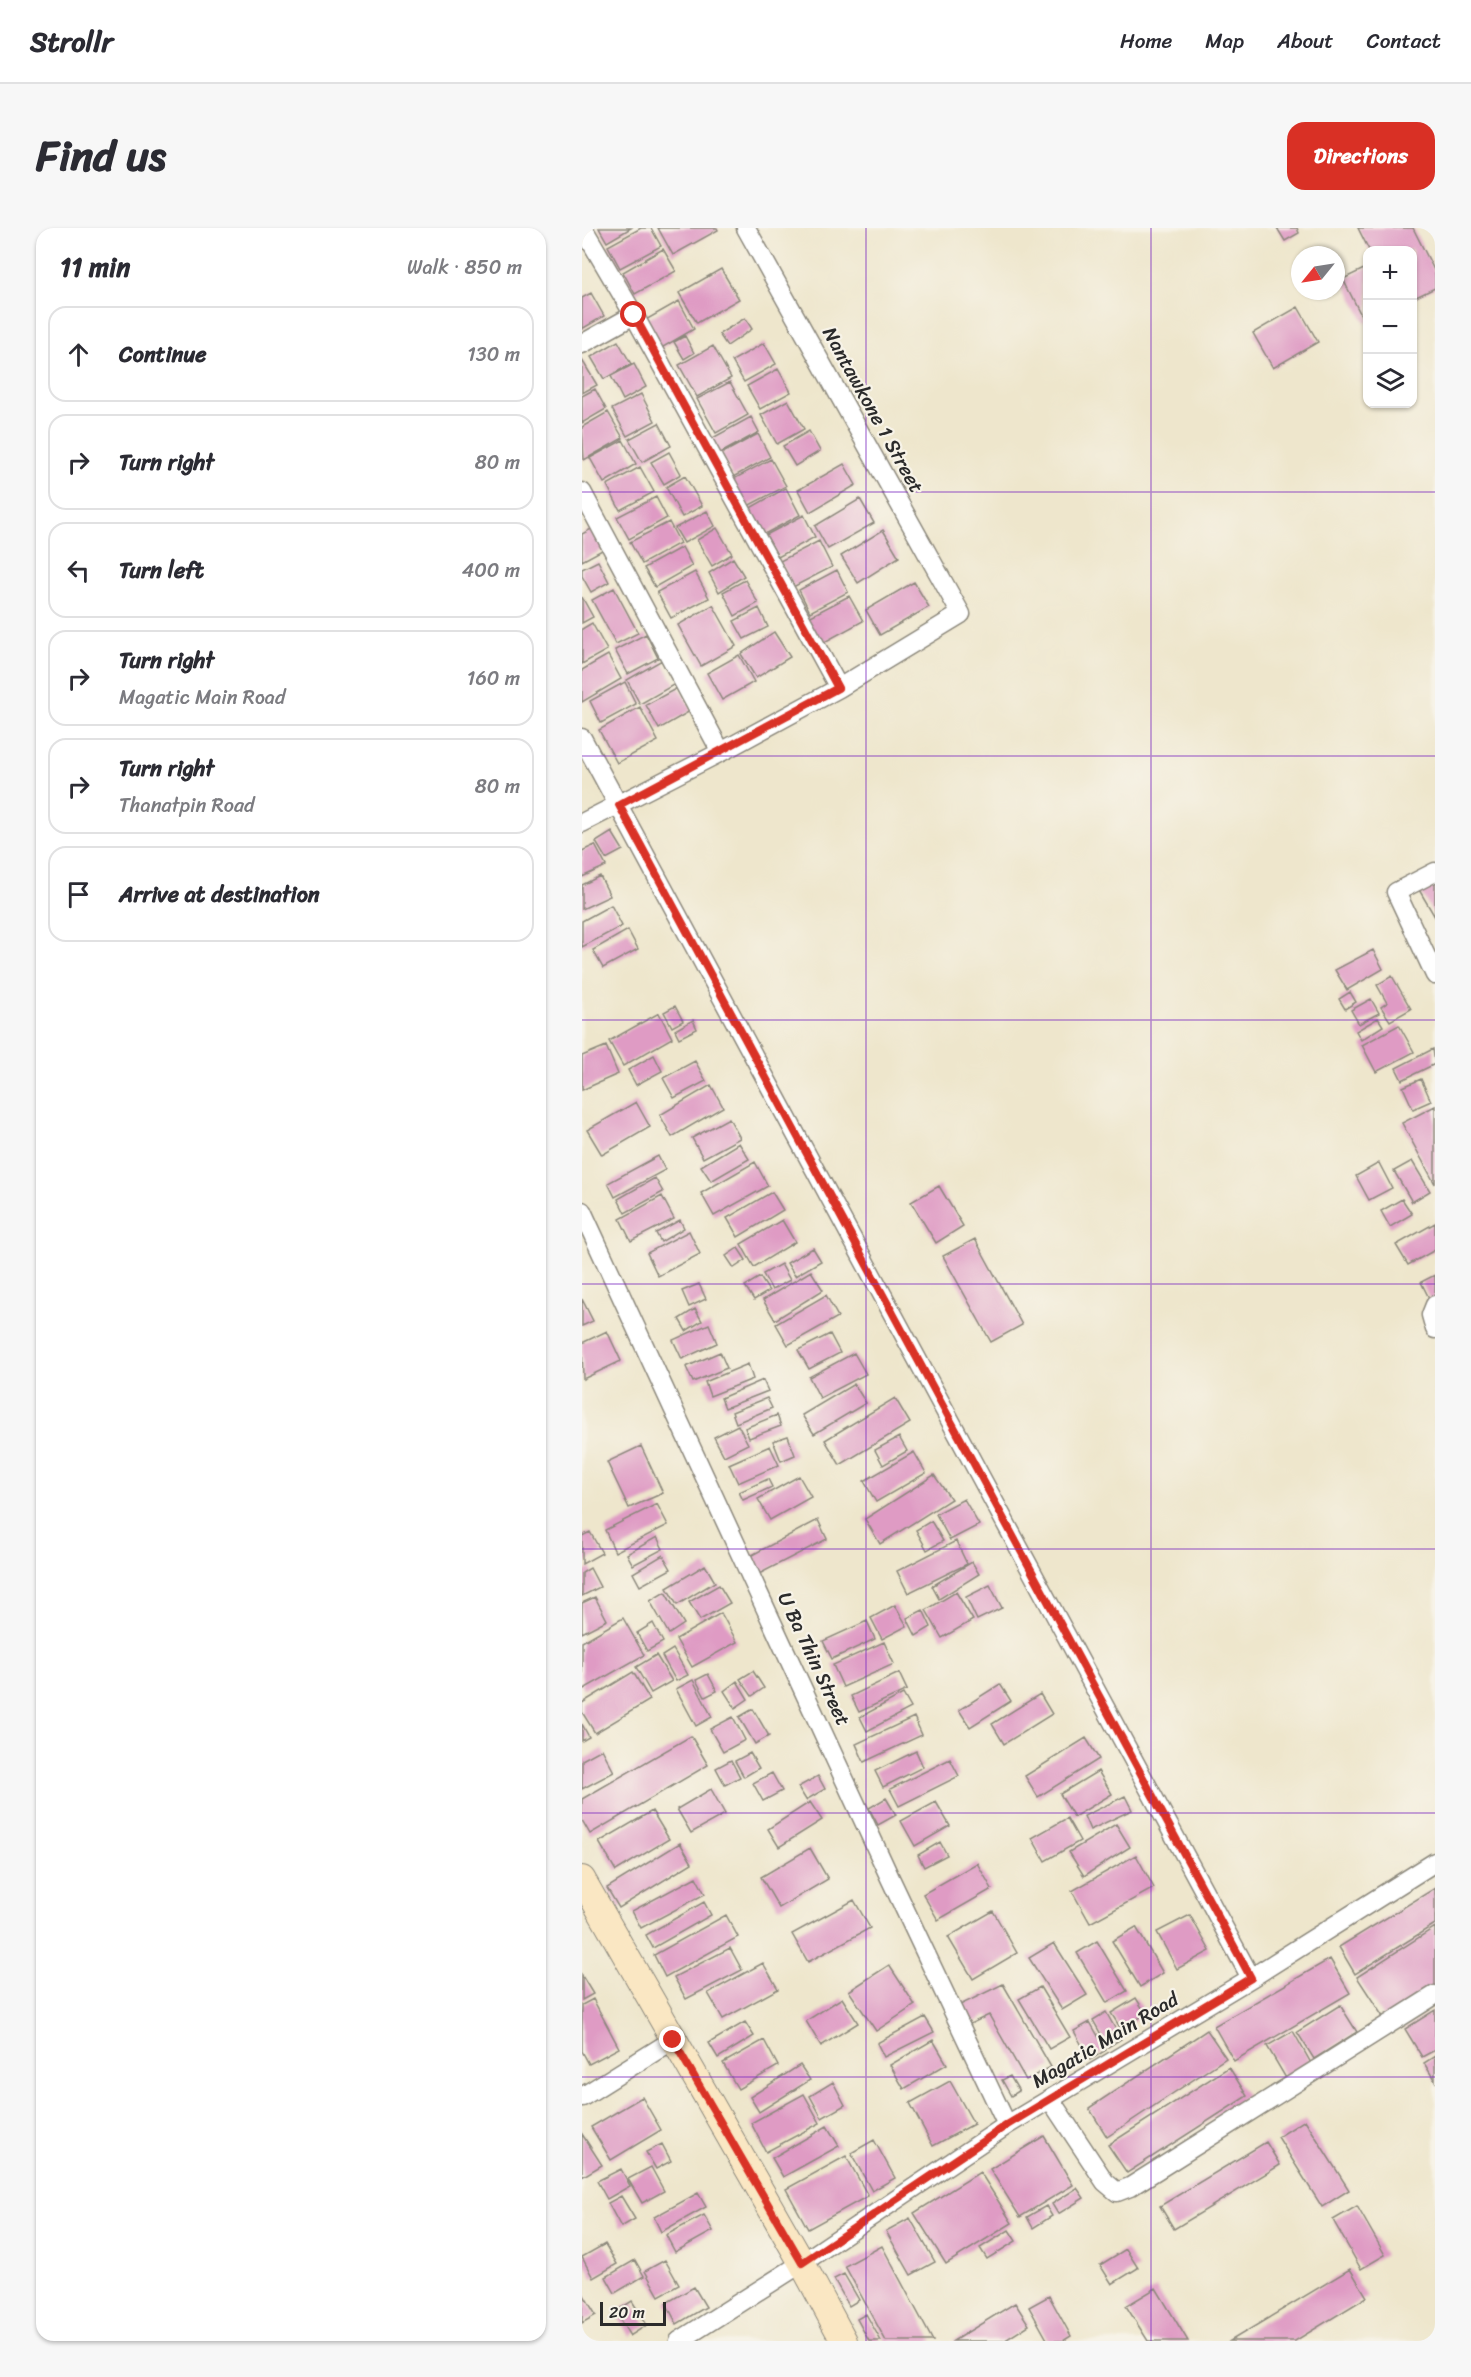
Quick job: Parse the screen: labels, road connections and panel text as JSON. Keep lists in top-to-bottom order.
{
  "streets": {
    "street": ["Nantawkone 1 Street", "U Ba Thin Street", "Magatic Main Road"]
  },
  "crossings": [
    ["U Ba Thin Street", "Magatic Main Road"]
  ],
  "scale_bar": "20 m",
  "north": "bottom left",
  "page": {
    "header": "Strollr",
    "nav": [
      "Home",
      "Map",
      "About",
      "Contact"
    ],
    "title": "Find us",
    "buttons": "Directions",
    "heading": ["11 min", "Walk · 850 m"],
    "map_buttons": ["+", "−"],
    "list": [
      ["Continue", "130 m"],
      ["Turn right", "80 m"],
      ["Turn left", "400 m"],
      ["Turn right", "Magatic Main Road", "160 m"],
      ["Turn right", "Thanatpin Road", "80 m"],
      "Arrive at destination"
    ],
    "scale": "20 m"
  }
}
